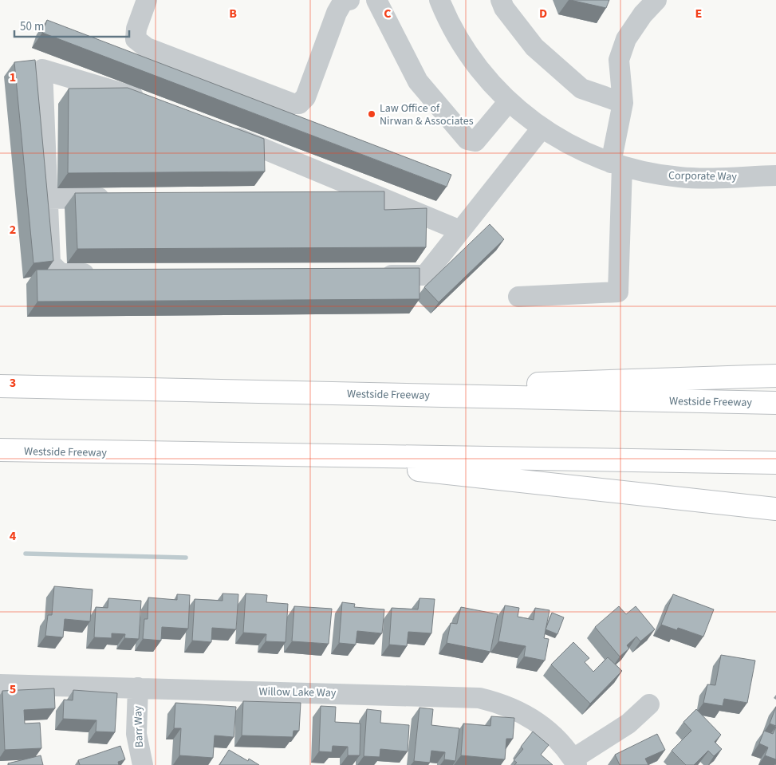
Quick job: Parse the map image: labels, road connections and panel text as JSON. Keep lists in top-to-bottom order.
{
  "streets": {
    "highway": ["Westside Freeway"],
    "street": ["Corporate Way", "Willow Lake Way", "Barr Way"]
  },
  "crossings": [
    ["Willow Lake Way", "Barr Way"]
  ],
  "places": ["Law Office of Nirwan & Associates"],
  "scale_bar": "50 m",
  "grid": {
    "columns": [
      "B",
      "C",
      "D",
      "E"
    ],
    "rows": [
      "1",
      "2",
      "3",
      "4",
      "5"
    ]
  }
}
